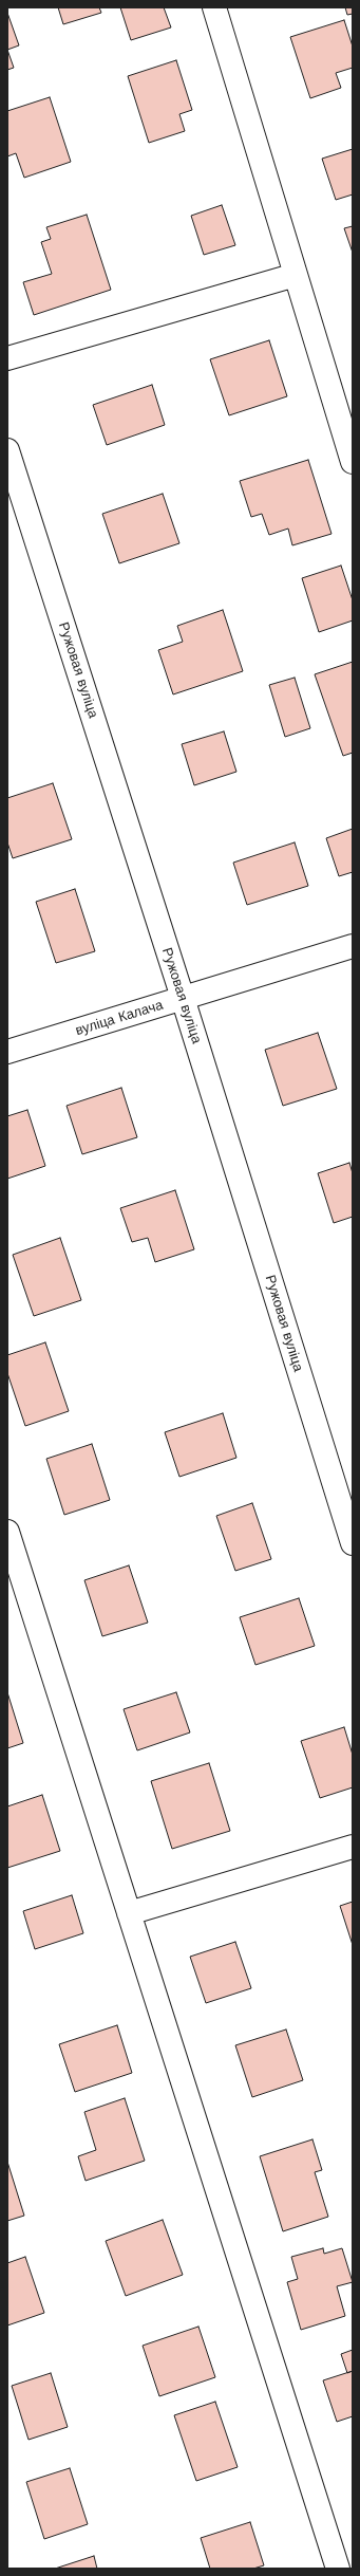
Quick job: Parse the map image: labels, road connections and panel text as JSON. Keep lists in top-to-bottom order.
{
  "streets": {
    "street": ["Ружовая вуліца", "вуліца Калача"]
  },
  "crossings": [
    ["Ружовая вуліца", "вуліца Калача"]
  ]
}
